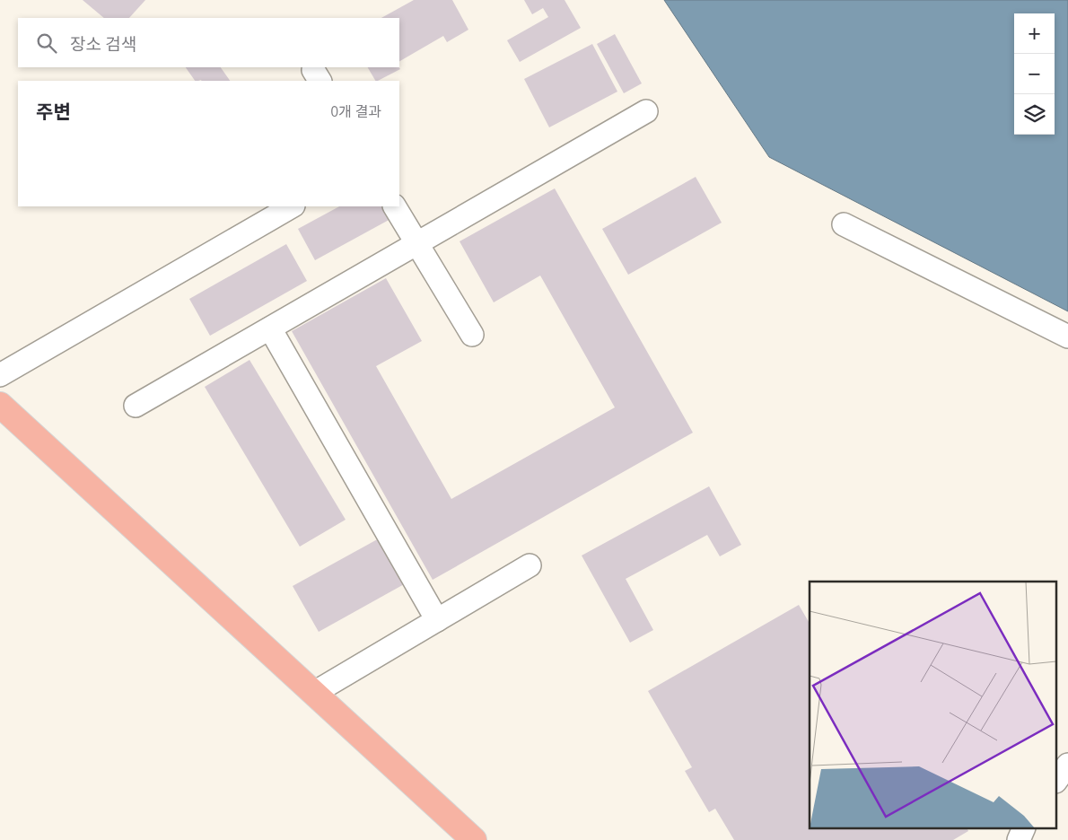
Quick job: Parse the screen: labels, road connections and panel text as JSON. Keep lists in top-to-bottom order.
{
  "page": {
    "map_buttons": ["+", "−"],
    "search": "장소 검색",
    "heading": ["주변", "0개 결과"]
  }
}
